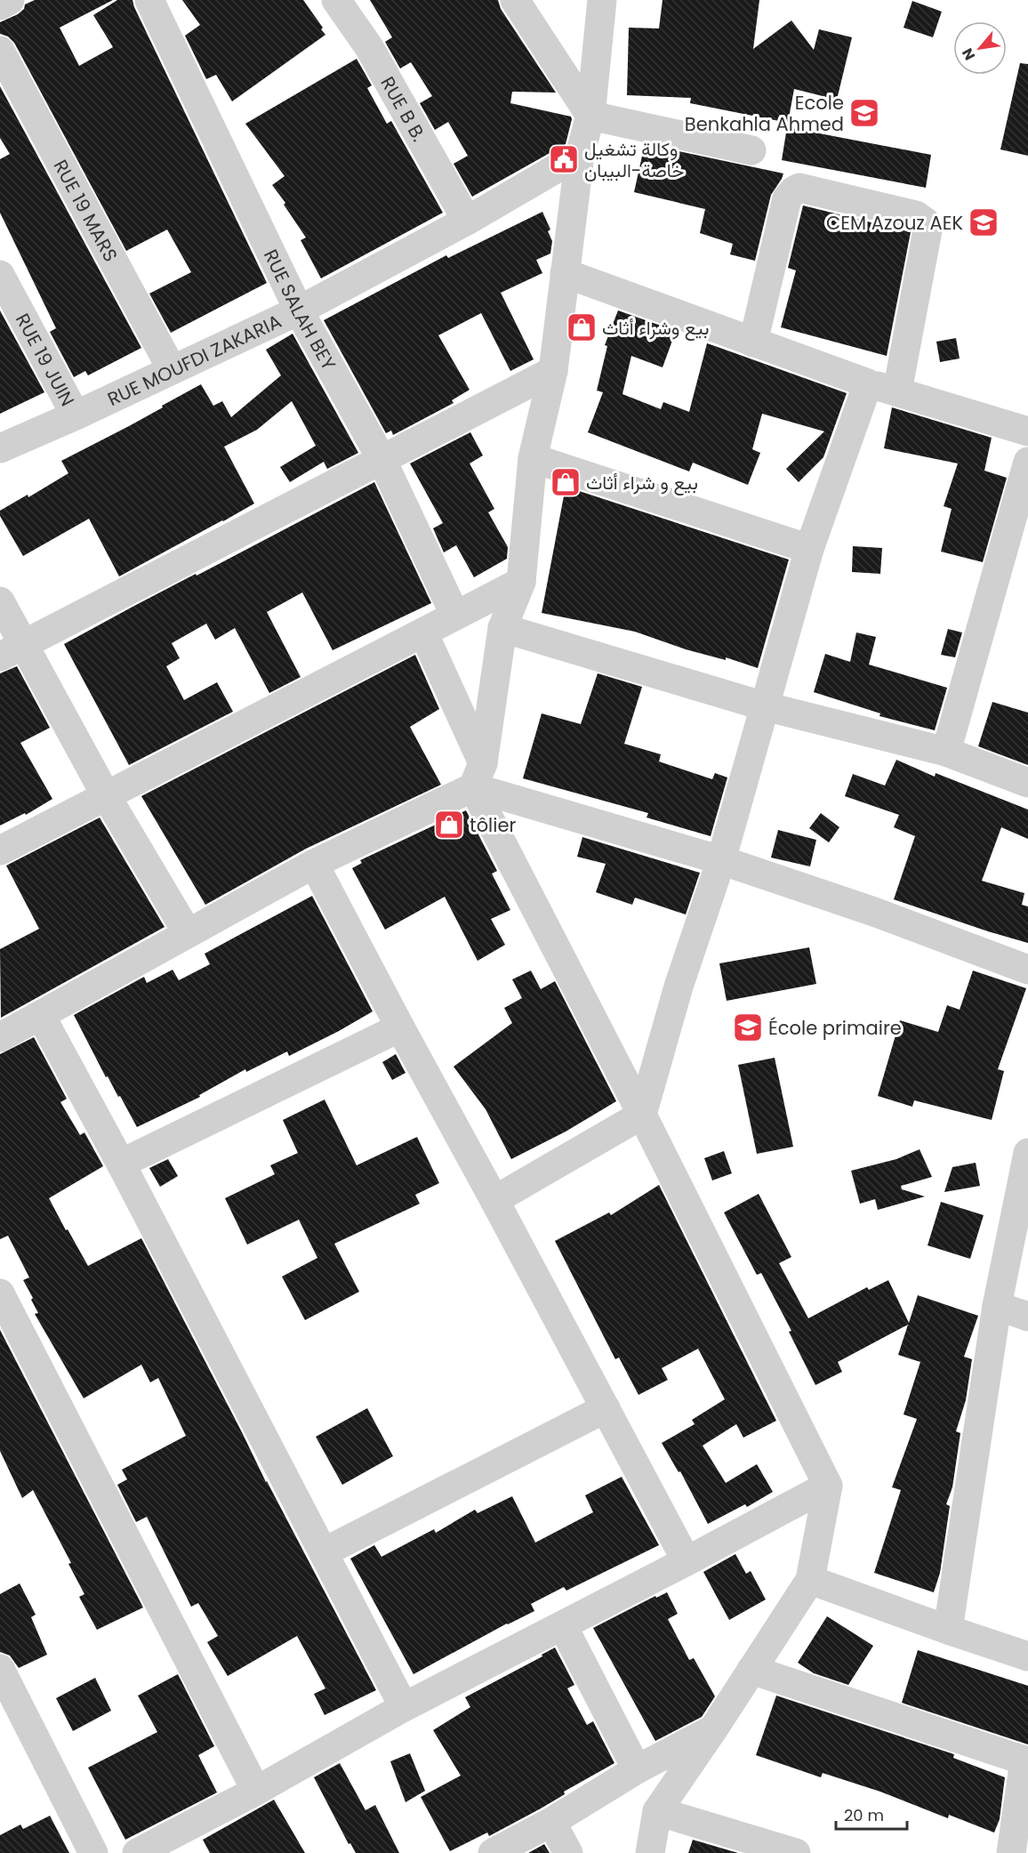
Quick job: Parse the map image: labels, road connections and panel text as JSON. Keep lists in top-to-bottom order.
{
  "streets": {
    "street": [
      "RUE B B.",
      "RUE 19 MARS",
      "RUE SALAH BEY",
      "RUE 19 JUIN",
      "RUE MOUFDI ZAKARIA"
    ]
  },
  "crossings": [
    ["RUE B B.", "RUE MOUFDI ZAKARIA"],
    ["RUE 19 MARS", "RUE MOUFDI ZAKARIA"],
    ["RUE SALAH BEY", "RUE MOUFDI ZAKARIA"],
    ["RUE 19 JUIN", "RUE MOUFDI ZAKARIA"]
  ],
  "places": {
    "school or university": ["Ecole Benkahla Ahmed", "CEM Azouz AEK", "École primaire"],
    "public building": ["وكالة تشغيل خاصة-البيبان"],
    "shop": ["بيع وشراء أثاث", "بيع و شراء أثاث", "tôlier"]
  },
  "scale_bar": "20 m",
  "north": "bottom left"
}
